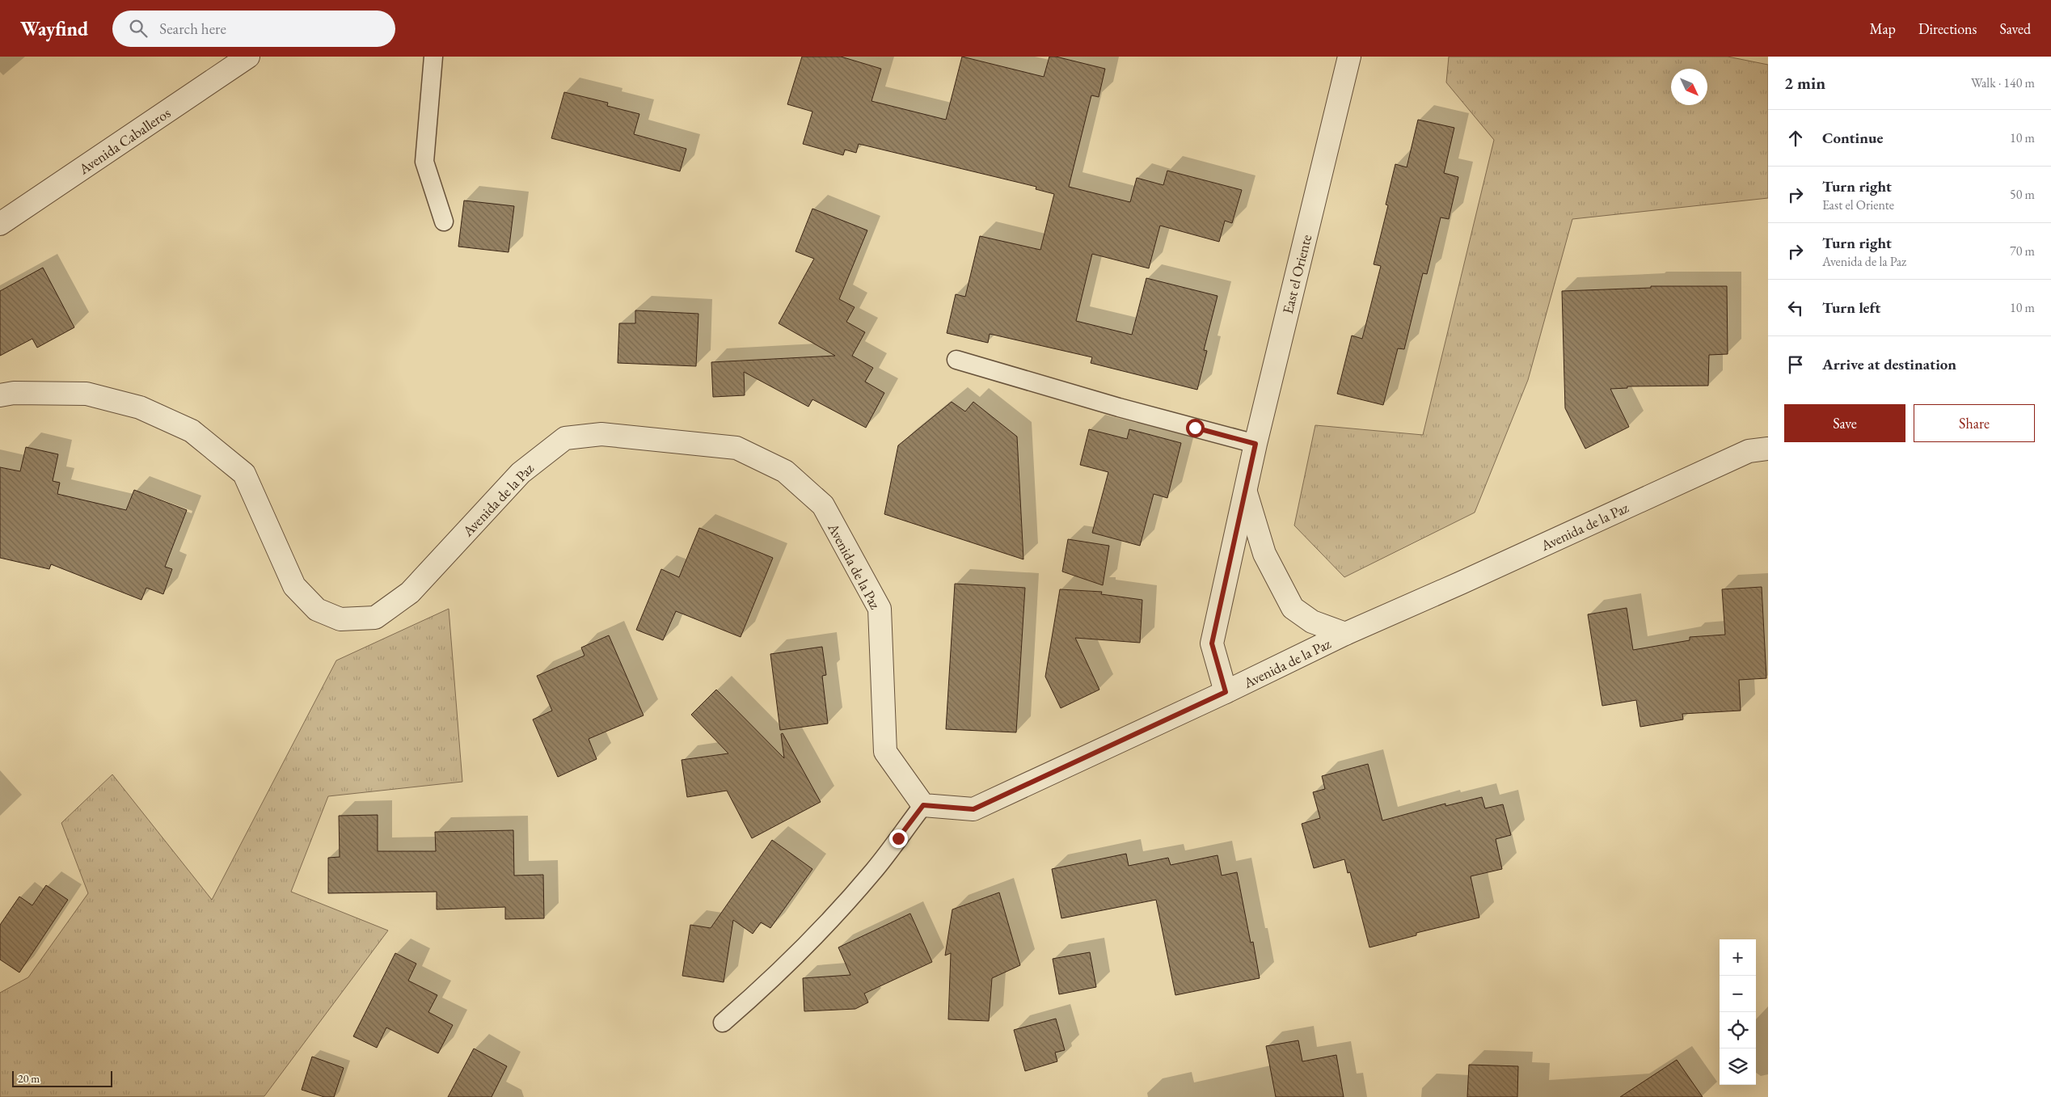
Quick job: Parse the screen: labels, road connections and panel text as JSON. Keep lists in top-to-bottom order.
{
  "streets": {
    "street": ["Avenida Caballeros", "East el Oriente", "Avenida de la Paz"]
  },
  "crossings": [
    ["East el Oriente", "Avenida de la Paz"]
  ],
  "scale_bar": "20 m",
  "north": "bottom right",
  "page": {
    "header": "Wayfind",
    "search": "Search here",
    "nav": ["Map", "Directions", "Saved"],
    "heading": ["2 min", "Walk · 140 m"],
    "list": [
      ["Continue", "10 m"],
      ["Turn right", "East el Oriente", "50 m"],
      ["Turn right", "Avenida de la Paz", "70 m"],
      ["Turn left", "10 m"],
      "Arrive at destination"
    ],
    "buttons": ["Save", "Share"],
    "map_buttons": ["+", "−"],
    "scale": "20 m"
  }
}
